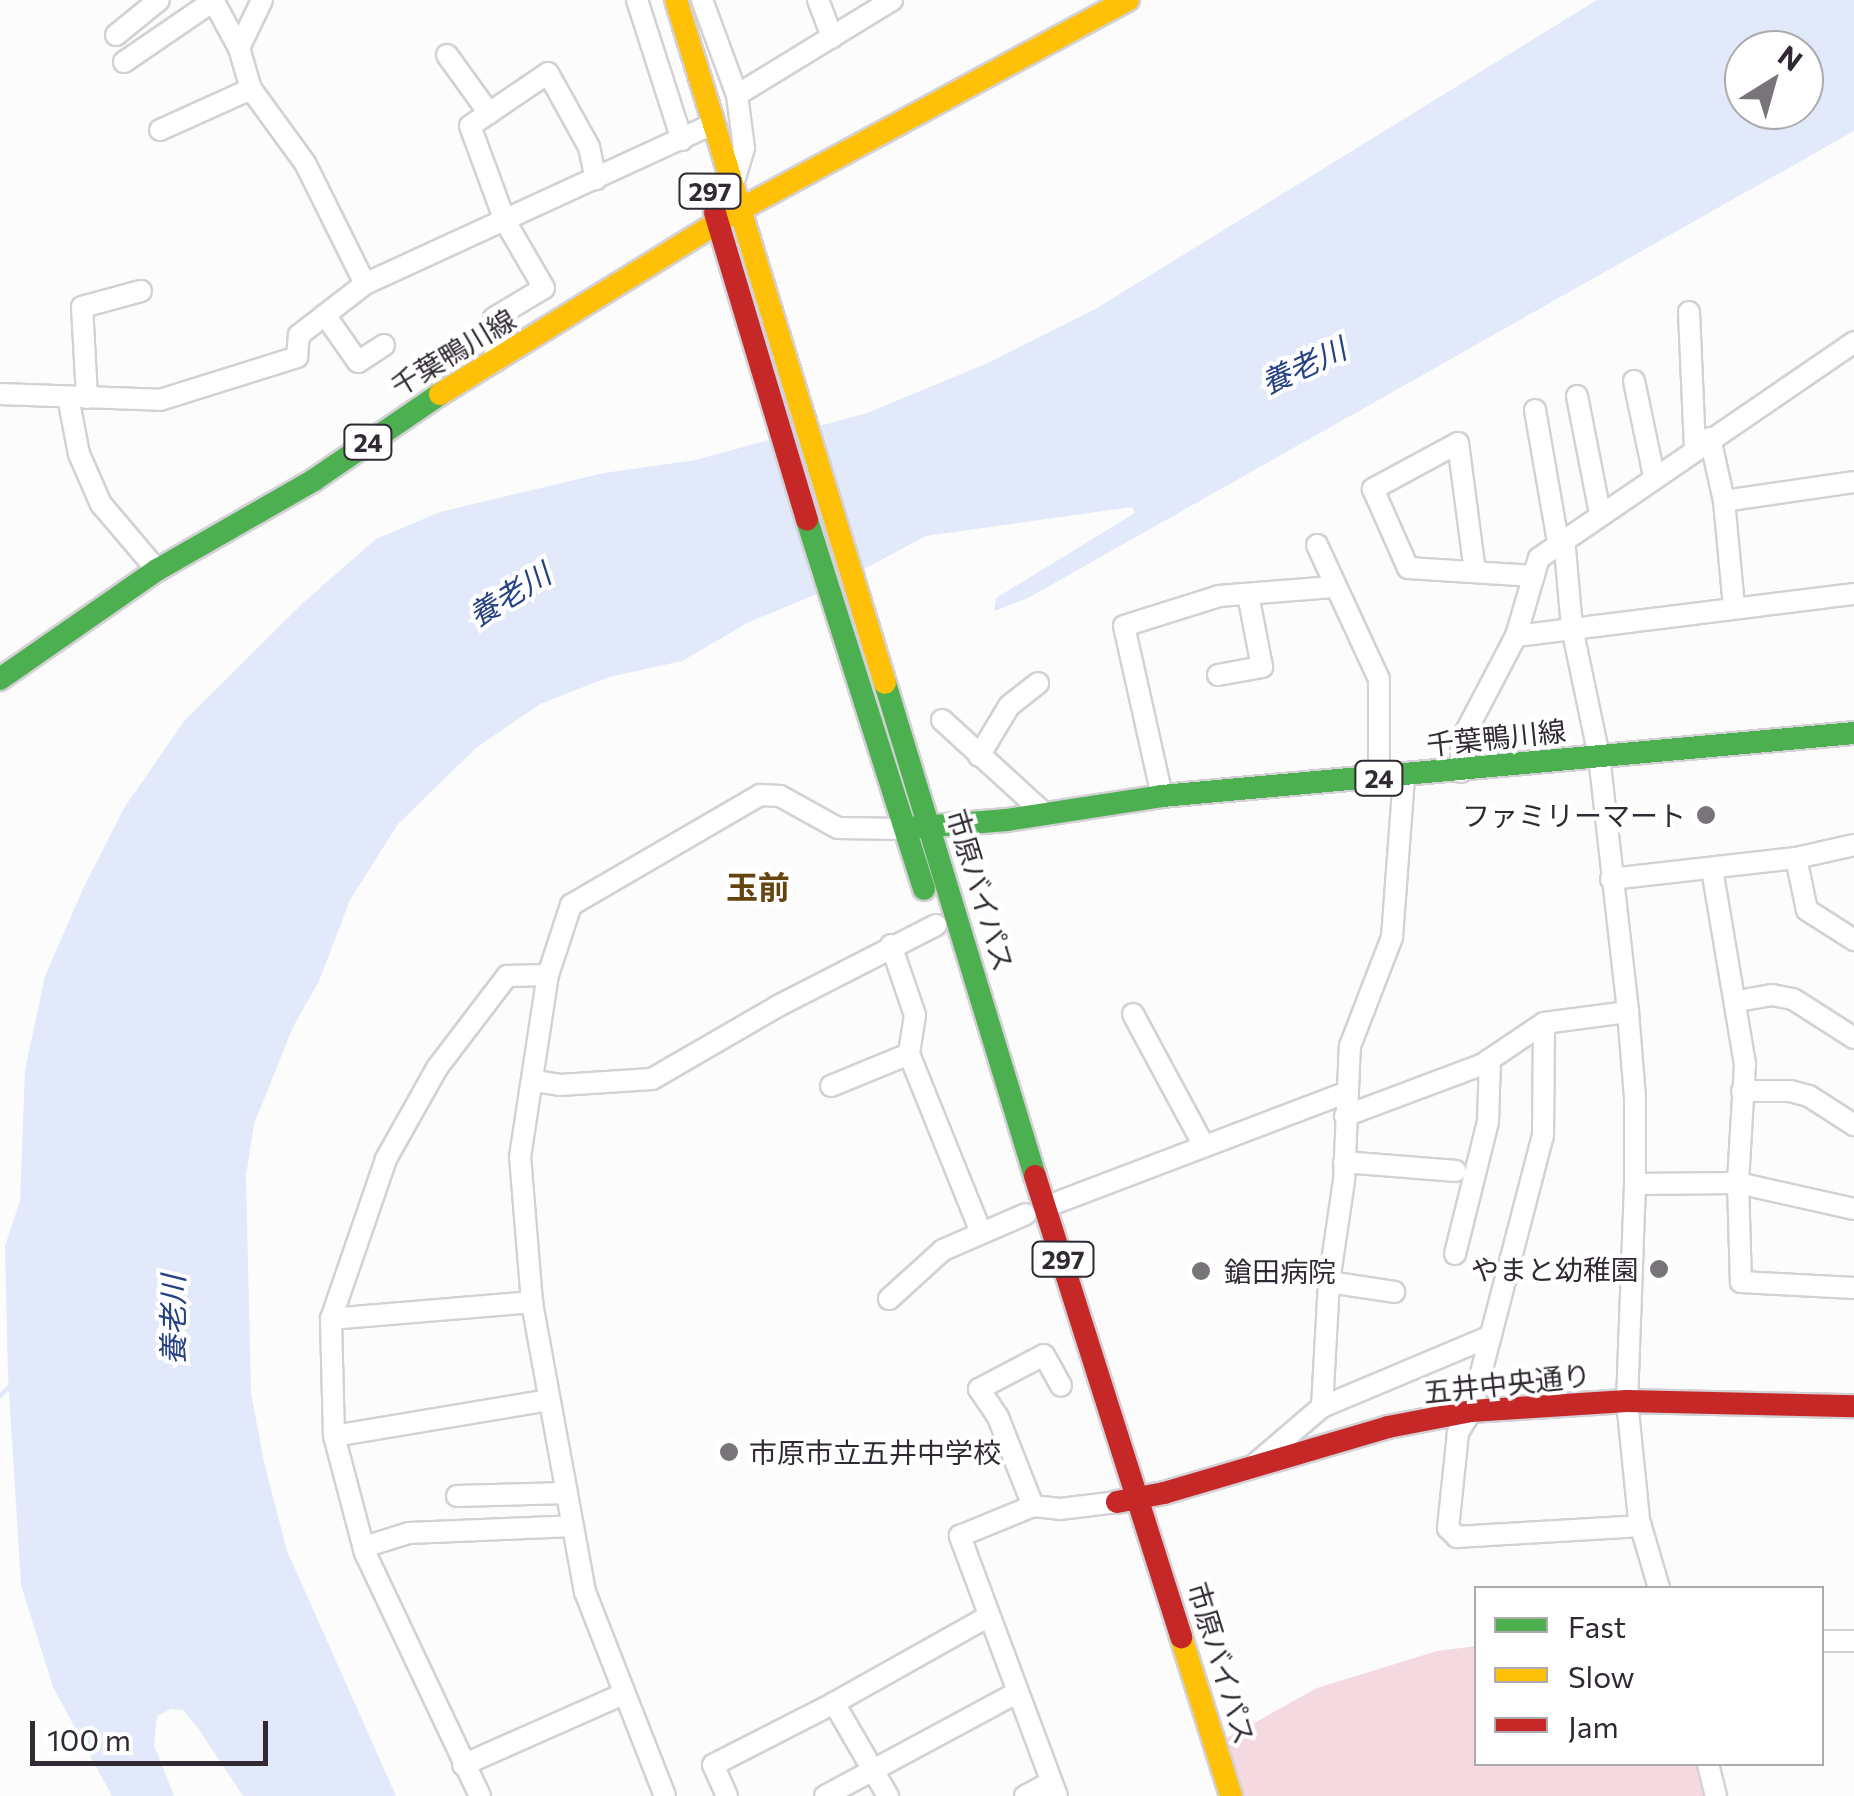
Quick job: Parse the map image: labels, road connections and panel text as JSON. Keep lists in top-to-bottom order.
{
  "streets": {
    "main road": [
      "297",
      "千葉鴨川線",
      "24",
      "市原バイパス",
      "五井中央通り"
    ]
  },
  "crossings": [
    ["千葉鴨川線", "市原バイパス"],
    ["市原バイパス", "五井中央通り"]
  ],
  "districts": ["玉前"],
  "water": ["養老川"],
  "places": [
    "ファミリーマート",
    "やまと幼稚園",
    "鎗田病院",
    "市原市立五井中学校"
  ],
  "legend": ["Fast", "Slow", "Jam"],
  "scale_bar": "100 m",
  "north": "top right"
}
